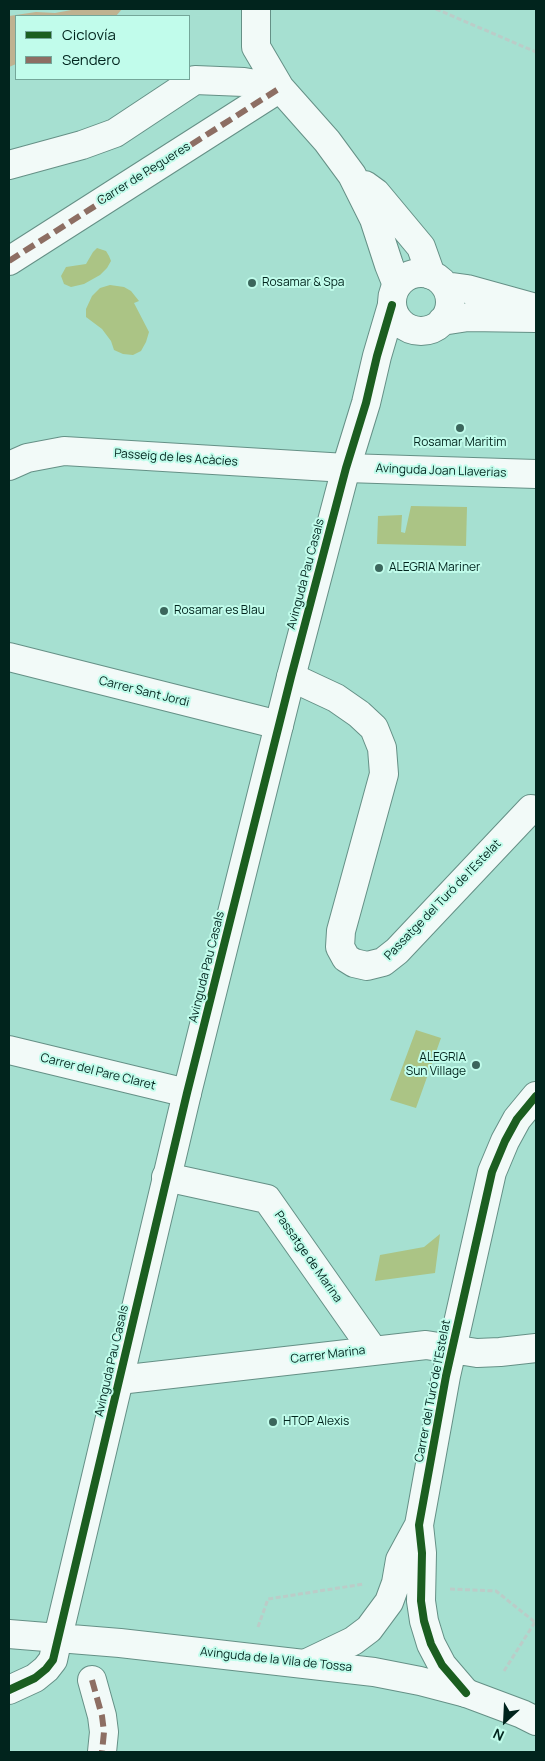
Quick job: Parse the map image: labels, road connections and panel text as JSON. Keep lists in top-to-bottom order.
{
  "streets": {
    "street": [
      "Carrer de Pegueres",
      "Passeig de les Acàcies",
      "Avinguda Joan Llaverias",
      "Avinguda Pau Casals",
      "Carrer Sant Jordi",
      "Passatge del Turó de l'Estelat",
      "Carrer del Pare Claret",
      "Passatge de Marina",
      "Carrer Marina",
      "Carrer del Turó de l'Estelat",
      "Avinguda de la Vila de Tossa"
    ]
  },
  "crossings": [
    ["Passeig de les Acàcies", "Avinguda Joan Llaverias"],
    ["Passeig de les Acàcies", "Avinguda Pau Casals"],
    ["Avinguda Joan Llaverias", "Avinguda Pau Casals"],
    ["Avinguda Pau Casals", "Carrer Sant Jordi"],
    ["Avinguda Pau Casals", "Passatge del Turó de l'Estelat"],
    ["Avinguda Pau Casals", "Carrer del Pare Claret"],
    ["Avinguda Pau Casals", "Passatge de Marina"],
    ["Avinguda Pau Casals", "Carrer Marina"],
    ["Avinguda Pau Casals", "Avinguda de la Vila de Tossa"],
    ["Passatge de Marina", "Carrer Marina"],
    ["Carrer Marina", "Carrer del Turó de l'Estelat"],
    ["Carrer del Turó de l'Estelat", "Avinguda de la Vila de Tossa"]
  ],
  "places": [
    "Rosamar & Spa",
    "Rosamar Maritim",
    "ALEGRIA Mariner",
    "Rosamar es Blau",
    "ALEGRIA Sun Village",
    "HTOP Alexis"
  ],
  "legend": ["Ciclovía", "Sendero"],
  "north": "bottom left"
}
